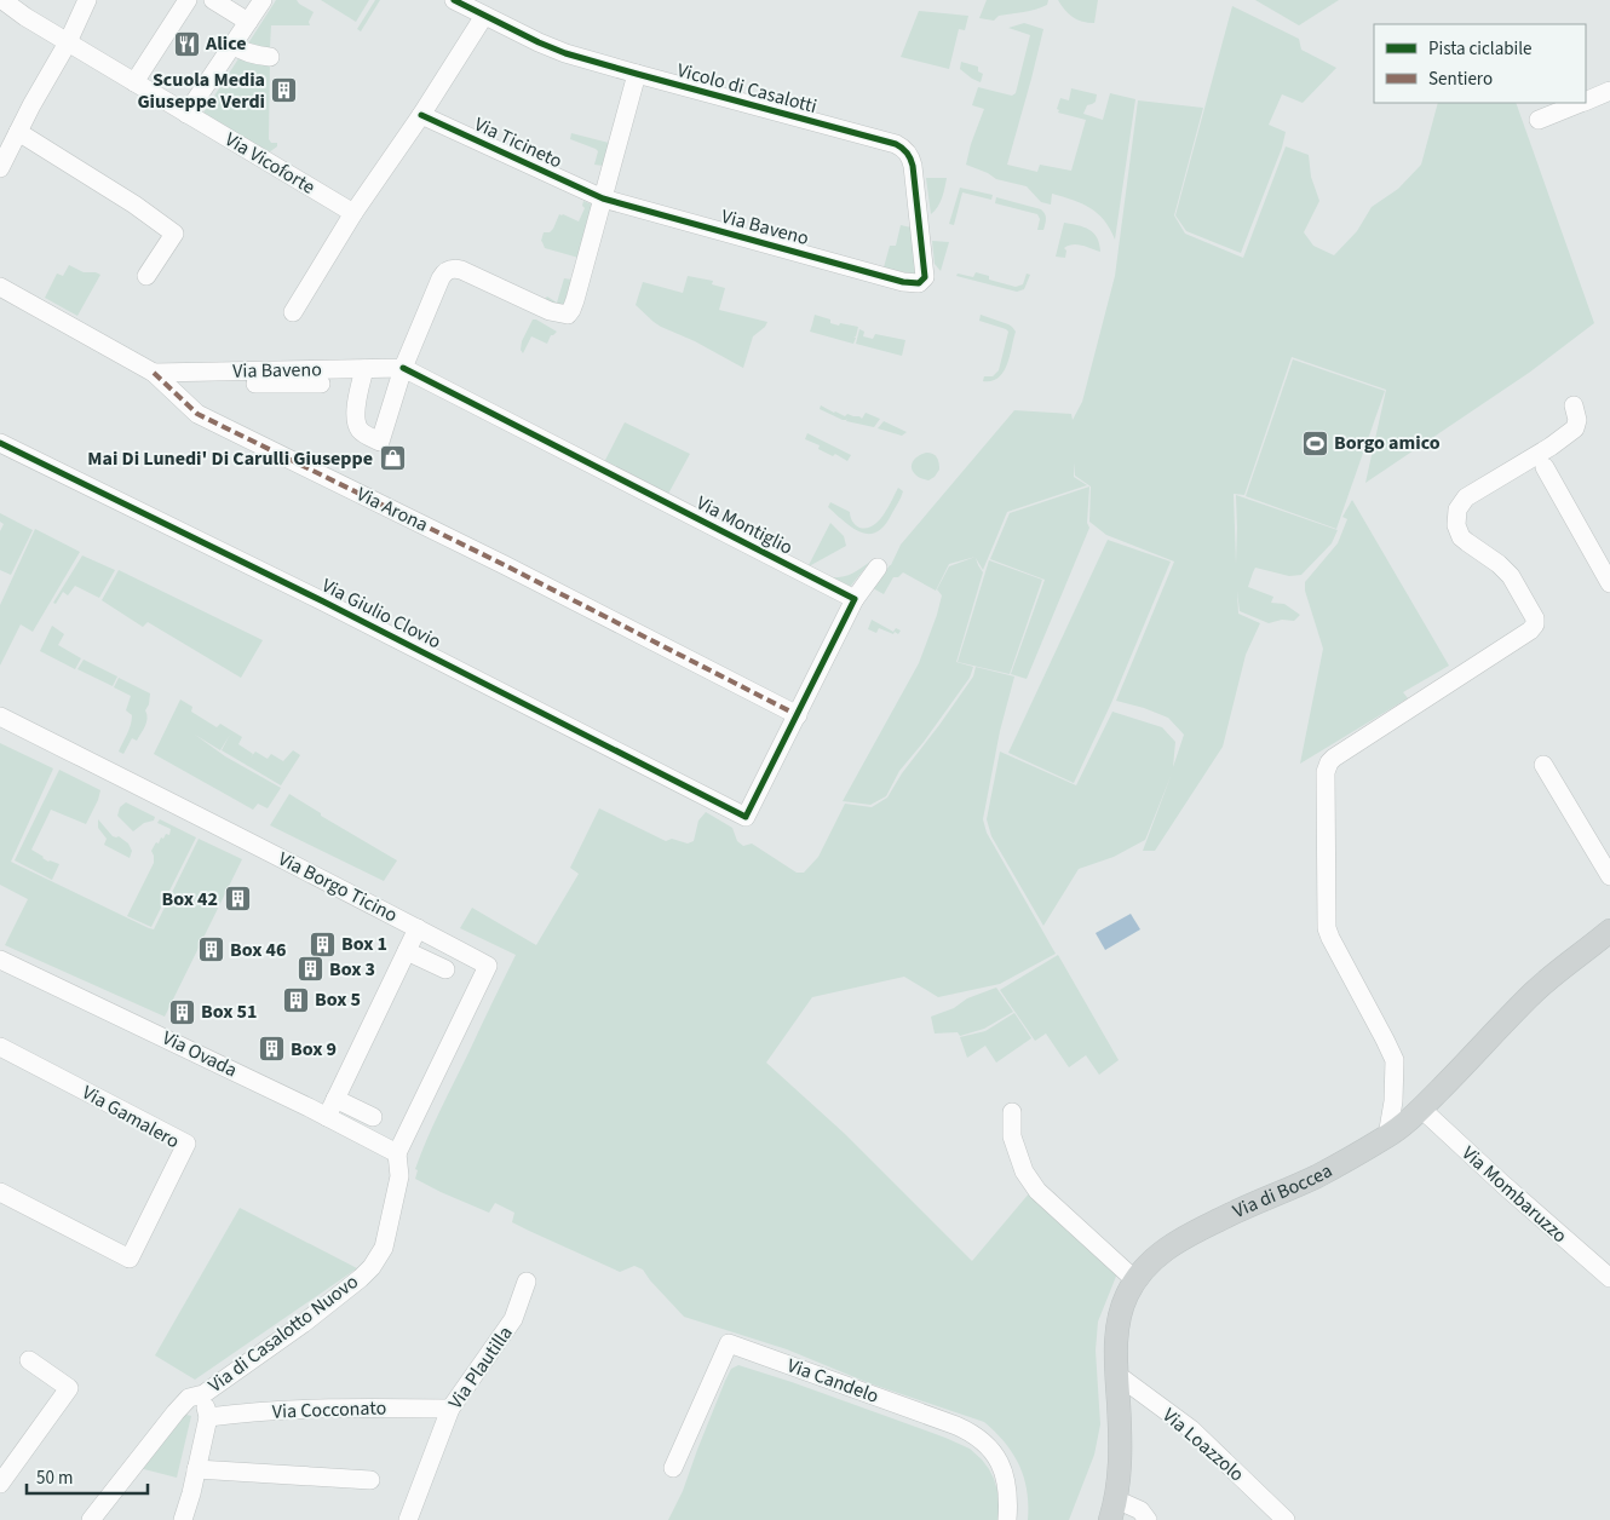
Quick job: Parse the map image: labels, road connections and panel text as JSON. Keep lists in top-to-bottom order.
{
  "streets": {
    "main road": ["Via di Boccea"],
    "street": [
      "Vicolo di Casalotti",
      "Via Ticineto",
      "Via Vicoforte",
      "Via Baveno",
      "Via Arona",
      "Via Montiglio",
      "Via Giulio Clovio",
      "Via Borgo Ticino",
      "Via Ovada",
      "Via Gamalero",
      "Via Mombaruzzo",
      "Via di Casalotto Nuovo",
      "Via Plautilla",
      "Via Candelo",
      "Via Cocconato",
      "Via Loazzolo"
    ]
  },
  "crossings": [
    ["Vicolo di Casalotti", "Via Baveno"],
    ["Via Ticineto", "Via Baveno"],
    ["Via Baveno", "Via Arona"],
    ["Via Baveno", "Via Montiglio"],
    ["Via Arona", "Via Giulio Clovio"],
    ["Via Borgo Ticino", "Via Ovada"],
    ["Via Borgo Ticino", "Via di Casalotto Nuovo"],
    ["Via Ovada", "Via di Casalotto Nuovo"],
    ["Via di Boccea", "Via Mombaruzzo"],
    ["Via di Boccea", "Via Loazzolo"],
    ["Via di Casalotto Nuovo", "Via Cocconato"],
    ["Via Plautilla", "Via Cocconato"]
  ],
  "places": {
    "restaurant": ["Alice"],
    "building": [
      "Scuola Media Giuseppe Verdi",
      "Box 42",
      "Box 1",
      "Box 46",
      "Box 3",
      "Box 5",
      "Box 51",
      "Box 9"
    ],
    "sports": ["Borgo amico"],
    "shop": ["Mai Di Lunedi' Di Carulli Giuseppe"]
  },
  "legend": ["Pista ciclabile", "Sentiero"],
  "scale_bar": "50 m"
}
